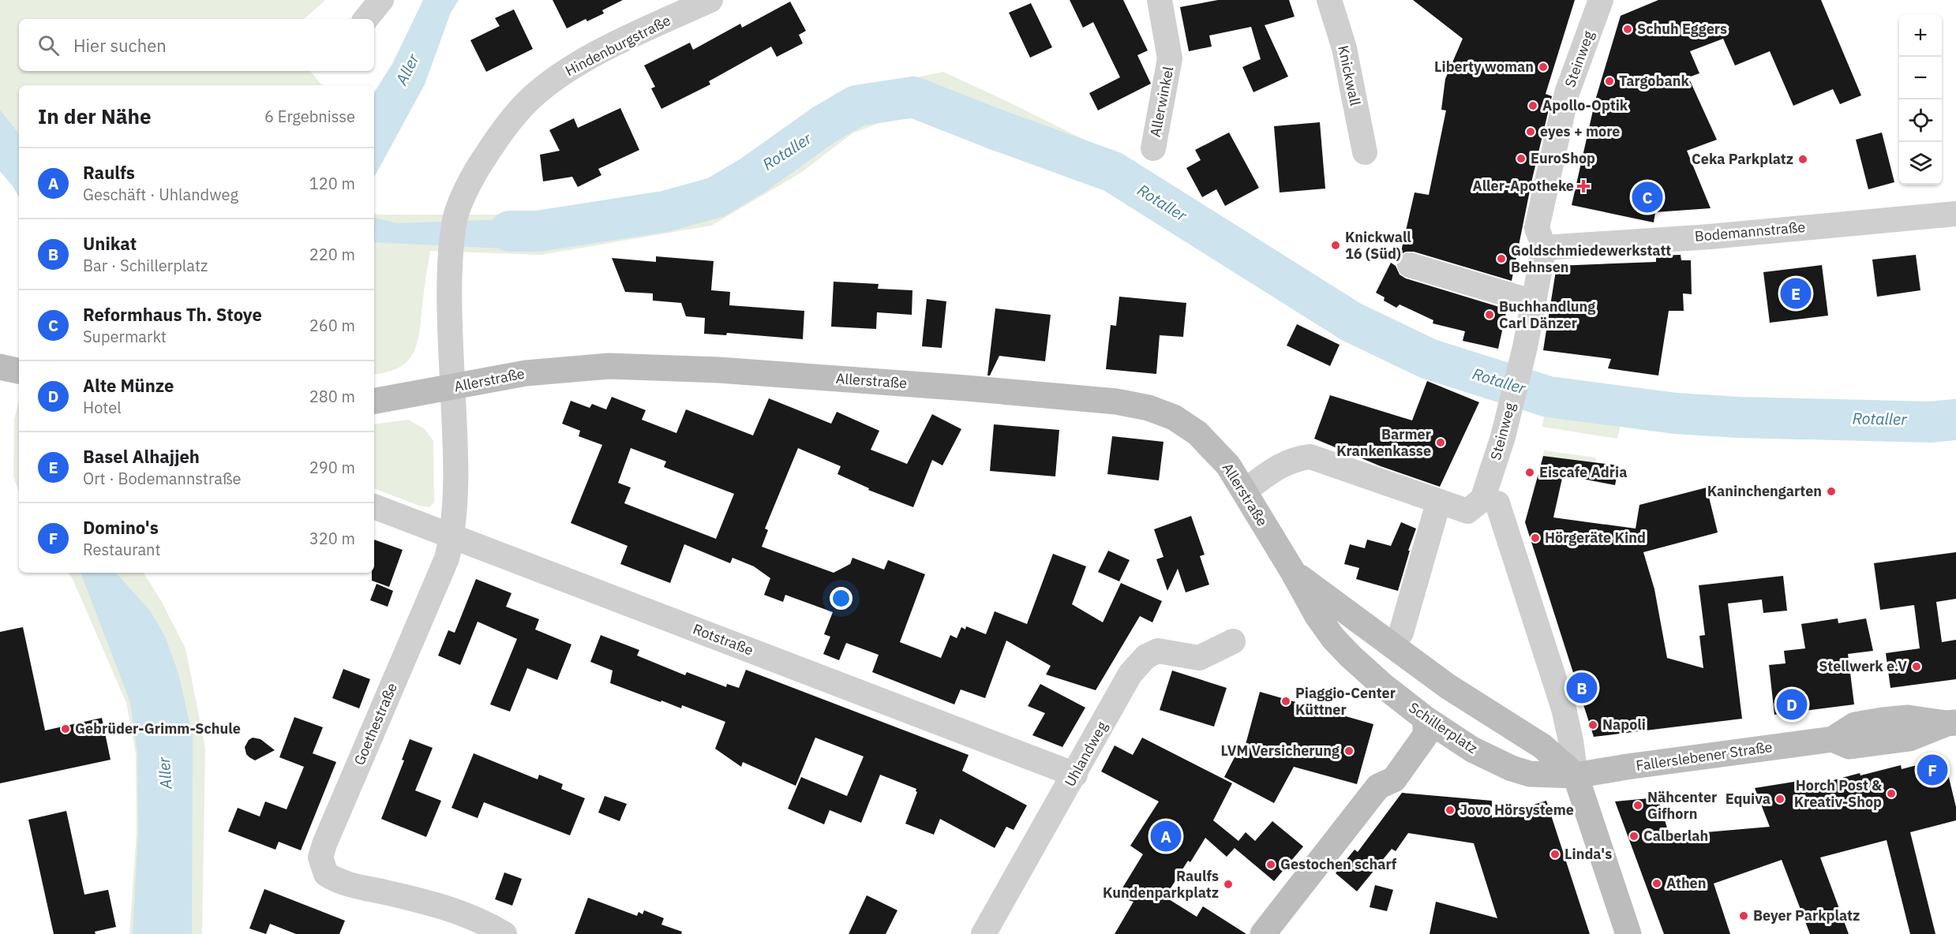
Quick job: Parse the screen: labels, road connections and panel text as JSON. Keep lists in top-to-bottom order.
{
  "streets": {
    "street": [
      "Hindenburgstraße",
      "Steinweg",
      "Knickwall",
      "Allerwinkel",
      "Bodemannstraße",
      "Allerstraße",
      "Rotstraße",
      "Goethestraße",
      "Schillerplatz",
      "Uhlandweg",
      "Fallerslebener Straße"
    ]
  },
  "crossings": [
    ["Hindenburgstraße", "Allerstraße"],
    ["Hindenburgstraße", "Goethestraße"],
    ["Steinweg", "Bodemannstraße"],
    ["Steinweg", "Allerstraße"],
    ["Allerstraße", "Goethestraße"],
    ["Allerstraße", "Schillerplatz"],
    ["Rotstraße", "Goethestraße"],
    ["Rotstraße", "Uhlandweg"],
    ["Schillerplatz", "Fallerslebener Straße"]
  ],
  "water": ["Aller", "Rotaller"],
  "places": {
    "other": [
      "Schuh Eggers",
      "Liberty woman",
      "Targobank",
      "Apollo-Optik",
      "eyes + more",
      "EuroShop",
      "Ceka Parkplatz",
      "Knickwall 16 (Süd)",
      "Goldschmiedewerkstatt Behnsen",
      "Buchhandlung Carl Dänzer",
      "Barmer Krankenkasse",
      "Eiscafe Adria",
      "Kaninchengarten",
      "Hörgeräte Kind",
      "Stellwerk e.V",
      "Piaggio-Center Küttner",
      "Napoli",
      "Gebrüder-Grimm-Schule",
      "LVM Versicherung",
      "Horch Post & Kreativ-Shop",
      "Equiva",
      "Nähcenter Gifhorn",
      "Jovo Hörsysteme",
      "Calberlah",
      "Linda's",
      "Gestochen scharf",
      "Athen",
      "Raulfs Kundenparkplatz",
      "Beyer Parkplatz"
    ],
    "health": ["Aller-Apotheke"]
  },
  "page": {
    "map_buttons": ["+", "−"],
    "search": "Hier suchen",
    "heading": ["In der Nähe", "6 Ergebnisse"],
    "list": [
      {
        "mark": "A",
        "name": "Raulfs",
        "note": "Geschäft · Uhlandweg",
        "value": "120 m"
      },
      {
        "mark": "B",
        "name": "Unikat",
        "note": "Bar · Schillerplatz",
        "value": "220 m"
      },
      {
        "mark": "C",
        "name": "Reformhaus Th. Stoye",
        "note": "Supermarkt",
        "value": "260 m"
      },
      {
        "mark": "D",
        "name": "Alte Münze",
        "note": "Hotel",
        "value": "280 m"
      },
      {
        "mark": "E",
        "name": "Basel Alhajjeh",
        "note": "Ort · Bodemannstraße",
        "value": "290 m"
      },
      {
        "mark": "F",
        "name": "Domino's",
        "note": "Restaurant",
        "value": "320 m"
      }
    ],
    "pins": [
      "C",
      "E",
      "B",
      "D",
      "F",
      "A"
    ]
  }
}
